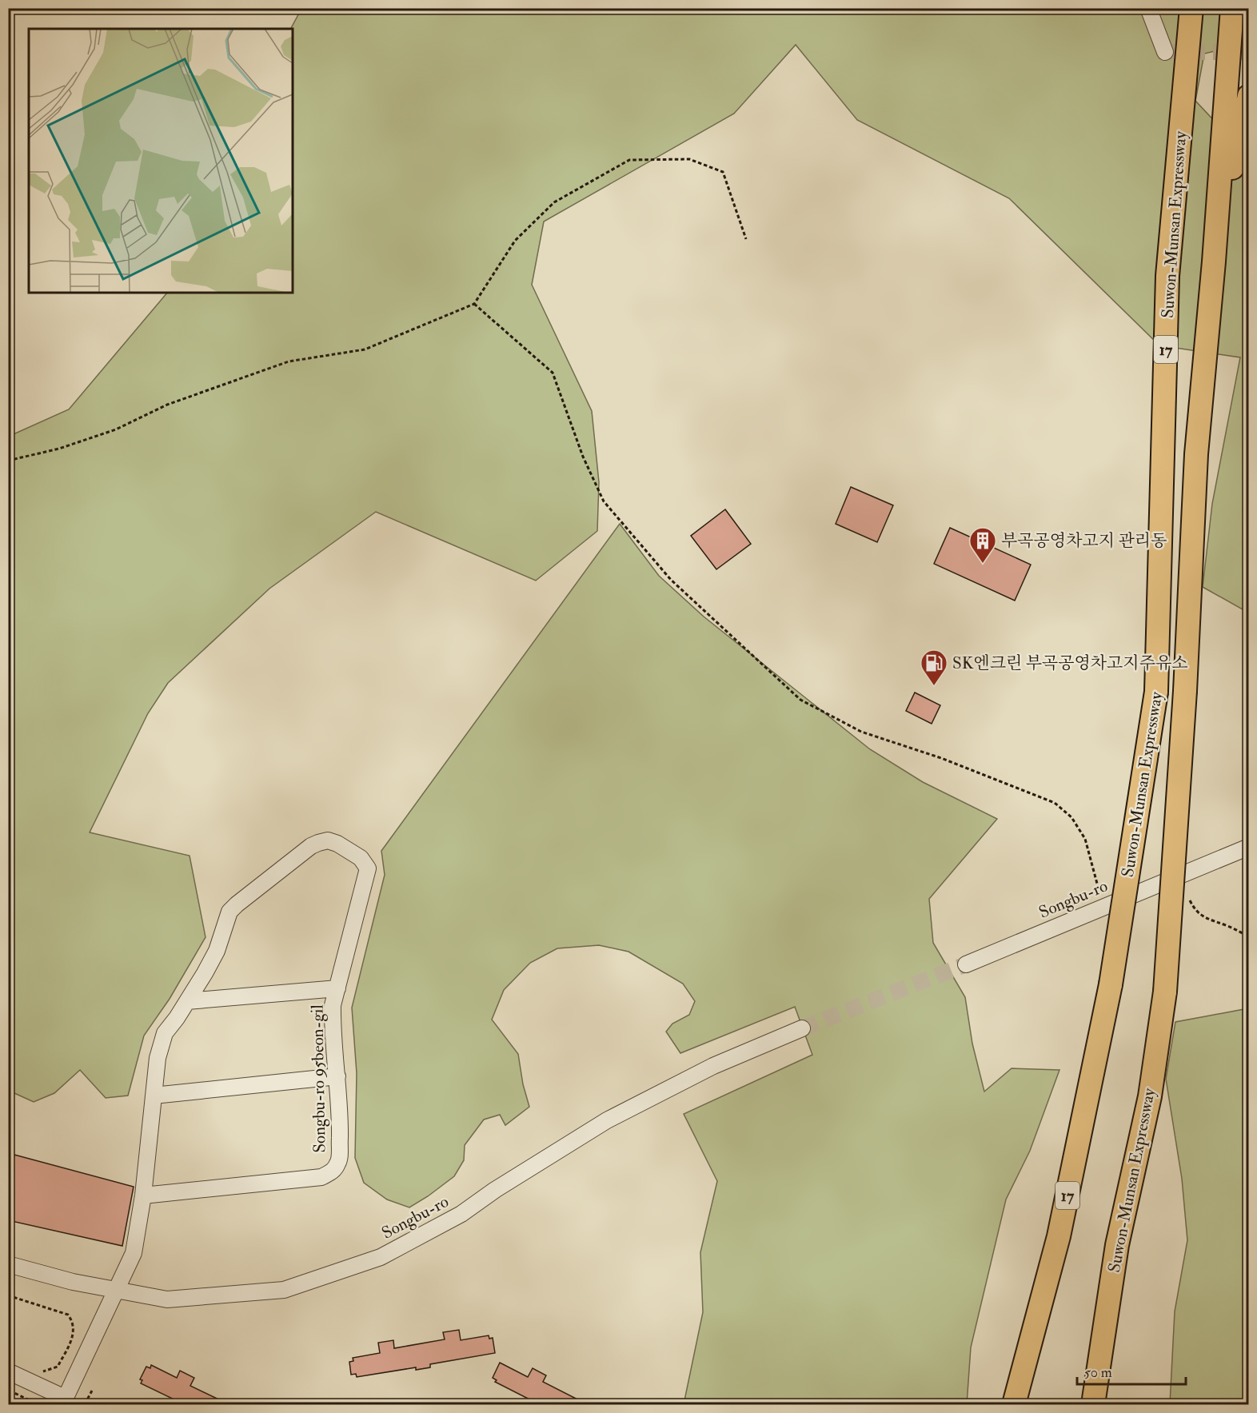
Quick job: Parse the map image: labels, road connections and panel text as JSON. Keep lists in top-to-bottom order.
{
  "streets": {
    "highway": ["Suwon-Munsan Expressway", "17"],
    "street": ["Songbu-ro", "Songbu-ro 95beon-gil"]
  },
  "crossings": [
    ["Songbu-ro", "Songbu-ro 95beon-gil"]
  ],
  "places": {
    "building": ["부곡공영차고지 관리동"],
    "fuel station": ["SK엔크린 부곡공영차고지주유소"]
  },
  "scale_bar": "50 m"
}
